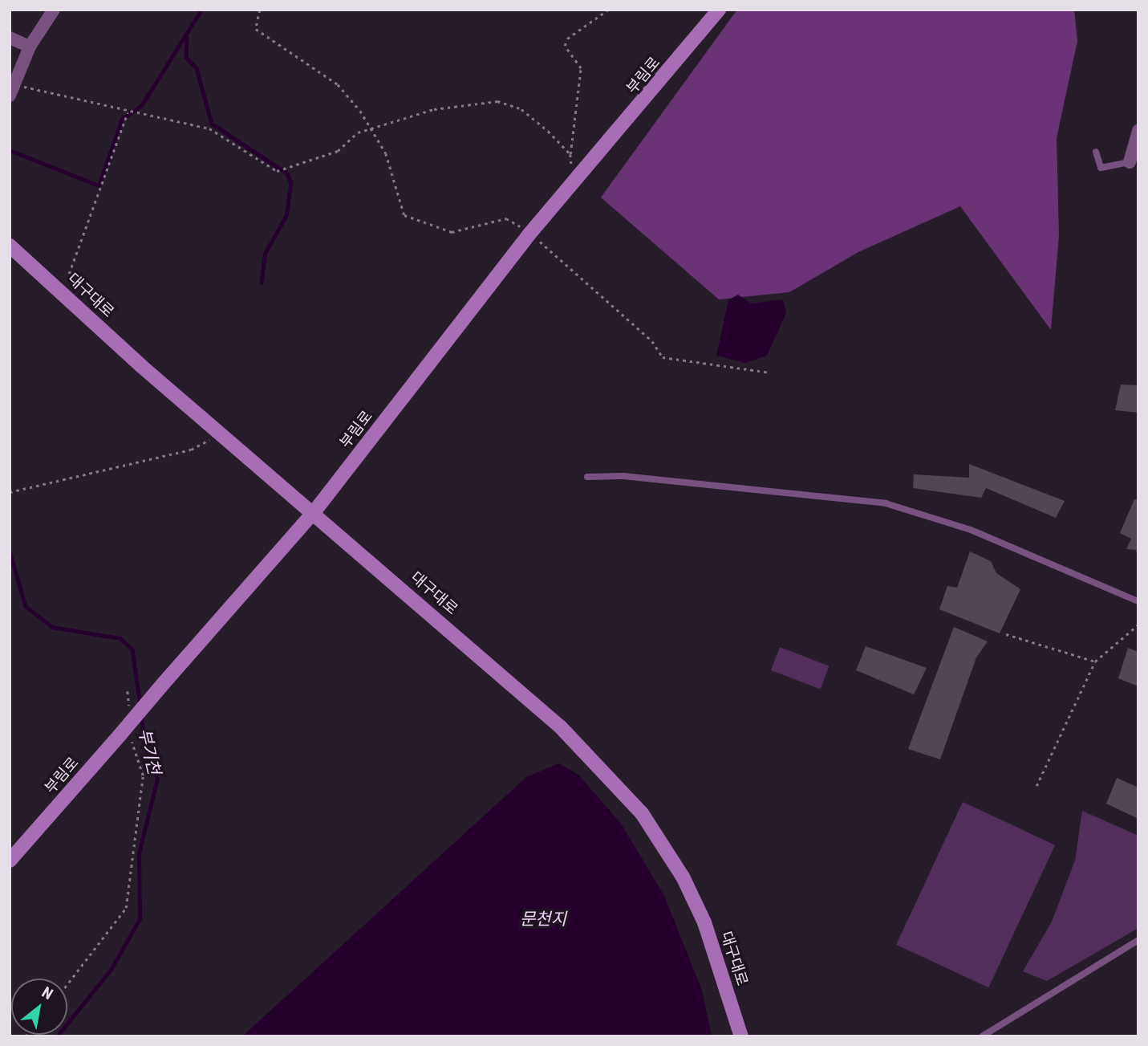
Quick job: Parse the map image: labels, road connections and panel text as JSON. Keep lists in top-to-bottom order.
{
  "streets": {
    "street": ["부림로", "대구대로"]
  },
  "crossings": [
    ["부림로", "대구대로"]
  ],
  "water": ["부기천", "문천지"],
  "north": "top right"
}
